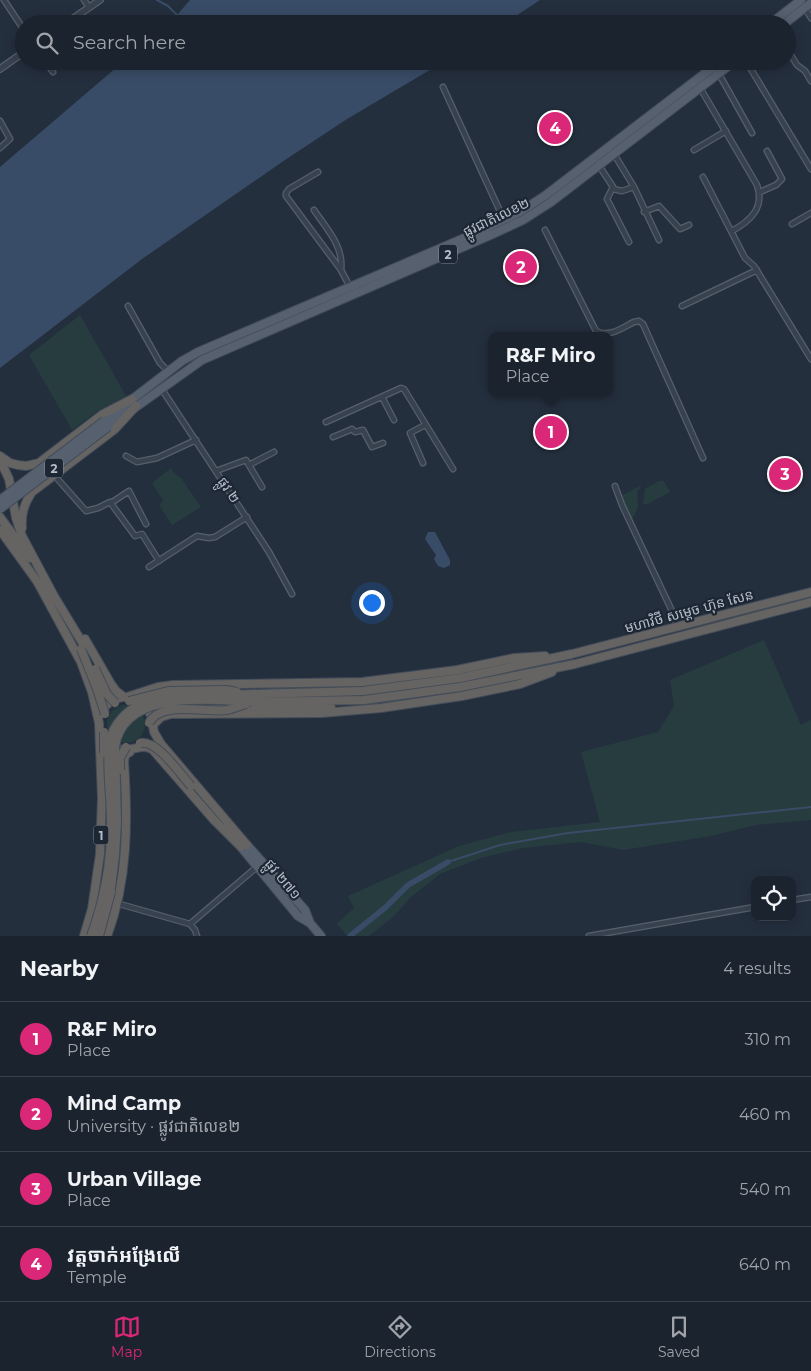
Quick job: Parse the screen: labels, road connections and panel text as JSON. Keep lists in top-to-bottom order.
{
  "streets": {
    "highway": ["មហាវិថី សម្តេច ហ៊ុន សែន", "1"],
    "main road": ["ផ្លូវជាតិលេខ២", "2", "ផ្លូវ ២៧១"],
    "street": ["ផ្លូវ ២"]
  },
  "crossings": [
    ["ផ្លូវជាតិលេខ២", "2"],
    ["ផ្លូវជាតិលេខ២", "ផ្លូវ ២"]
  ],
  "page": {
    "search": "Search here",
    "pins": [
      "4",
      "2",
      "1",
      "3"
    ],
    "popup": ["R&F Miro", "Place"],
    "heading": ["Nearby", "4 results"],
    "list": [
      {
        "mark": "1",
        "name": "R&F Miro",
        "note": "Place",
        "value": "310 m"
      },
      {
        "mark": "2",
        "name": "Mind Camp",
        "note": "University · ផ្លូវជាតិលេខ២",
        "value": "460 m"
      },
      {
        "mark": "3",
        "name": "Urban Village",
        "note": "Place",
        "value": "540 m"
      },
      {
        "mark": "4",
        "name": "វត្តចាក់អង្រែលើ",
        "note": "Temple",
        "value": "640 m"
      }
    ],
    "nav": ["Map", "Directions", "Saved"]
  }
}
